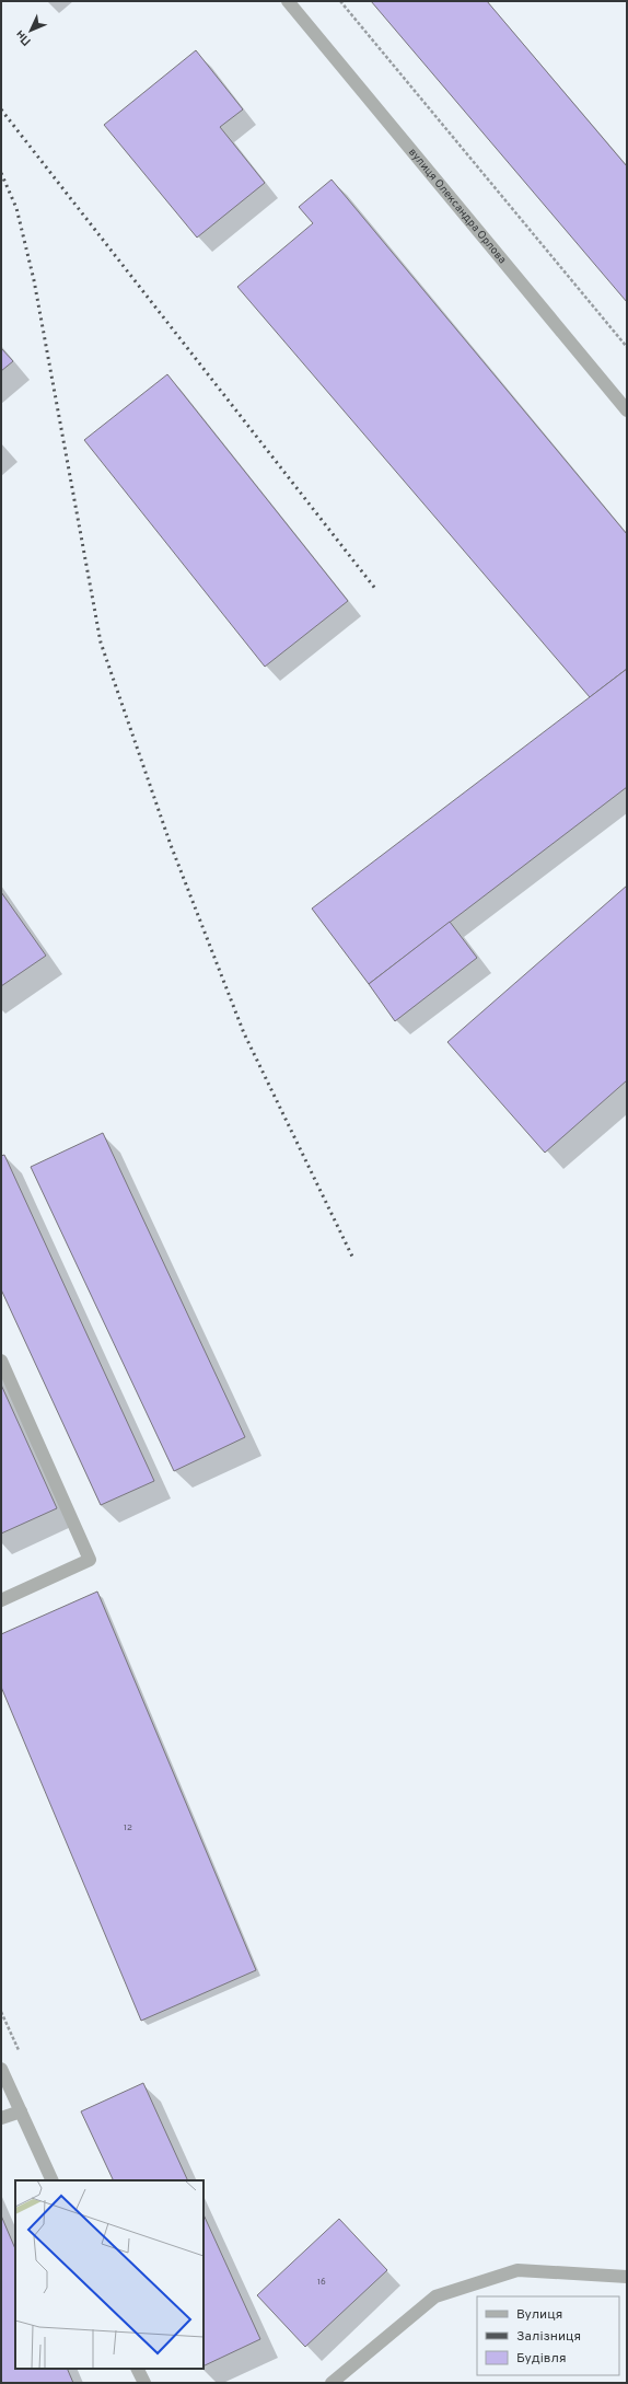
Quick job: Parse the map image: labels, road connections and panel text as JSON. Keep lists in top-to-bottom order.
{
  "streets": {
    "street": ["вулиця Олександра Орлова"]
  },
  "house_numbers": ["12", "16"],
  "legend": ["Вулиця", "Залізниця", "Будівля"],
  "north": "bottom left"
}
